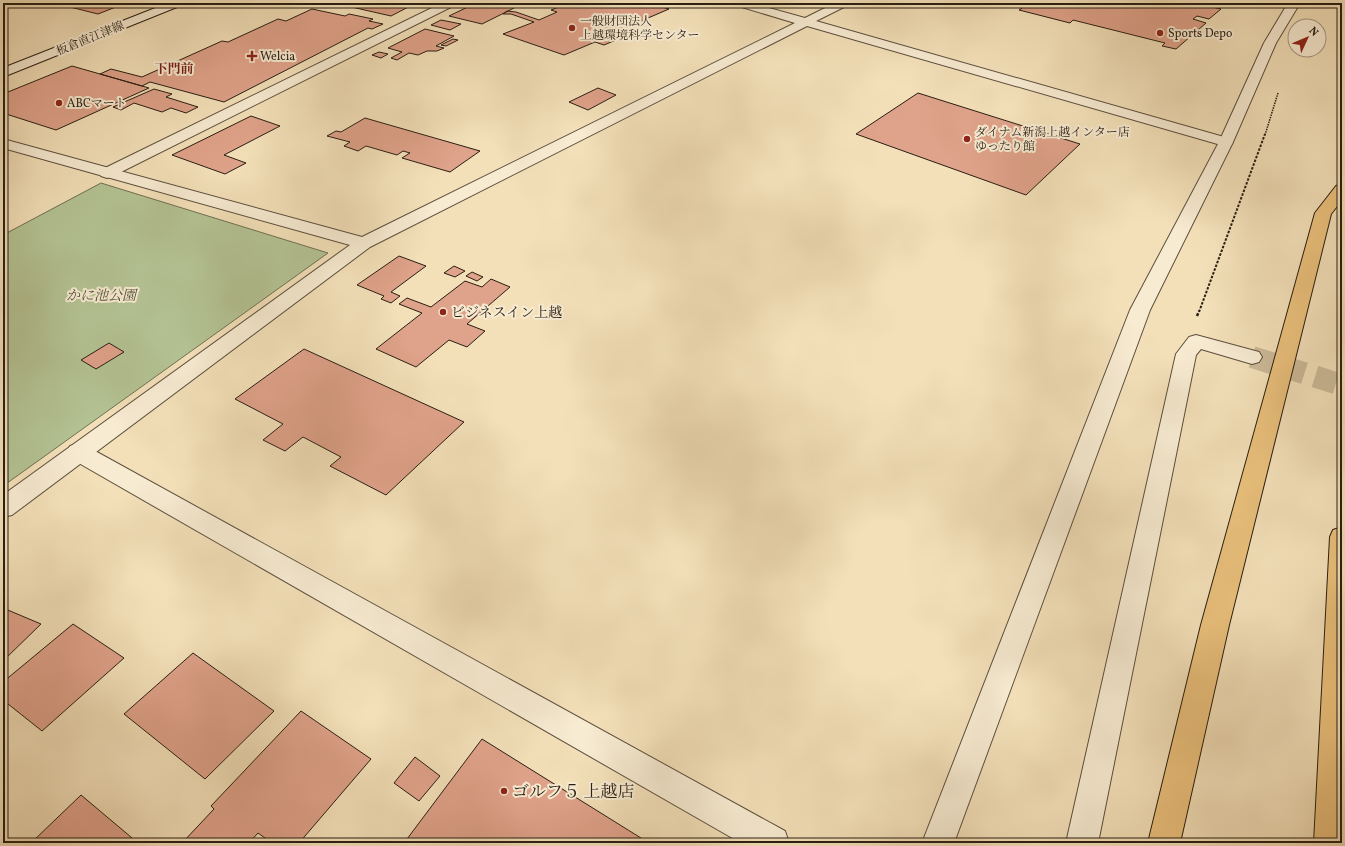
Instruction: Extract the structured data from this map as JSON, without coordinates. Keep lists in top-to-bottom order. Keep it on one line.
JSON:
{"streets":{"street":["板倉直江津線"]},"districts":["下門前"],"parks":["かに池公園"],"places":{"other":["一般財団法人 上越環境科学センター","Sports Depo","ABCマート","ダイナム新潟上越インター店 ゆったり館","ビジネスイン上越","ゴルフ５ 上越店"],"health":["Welcia"]},"north":"top right"}
